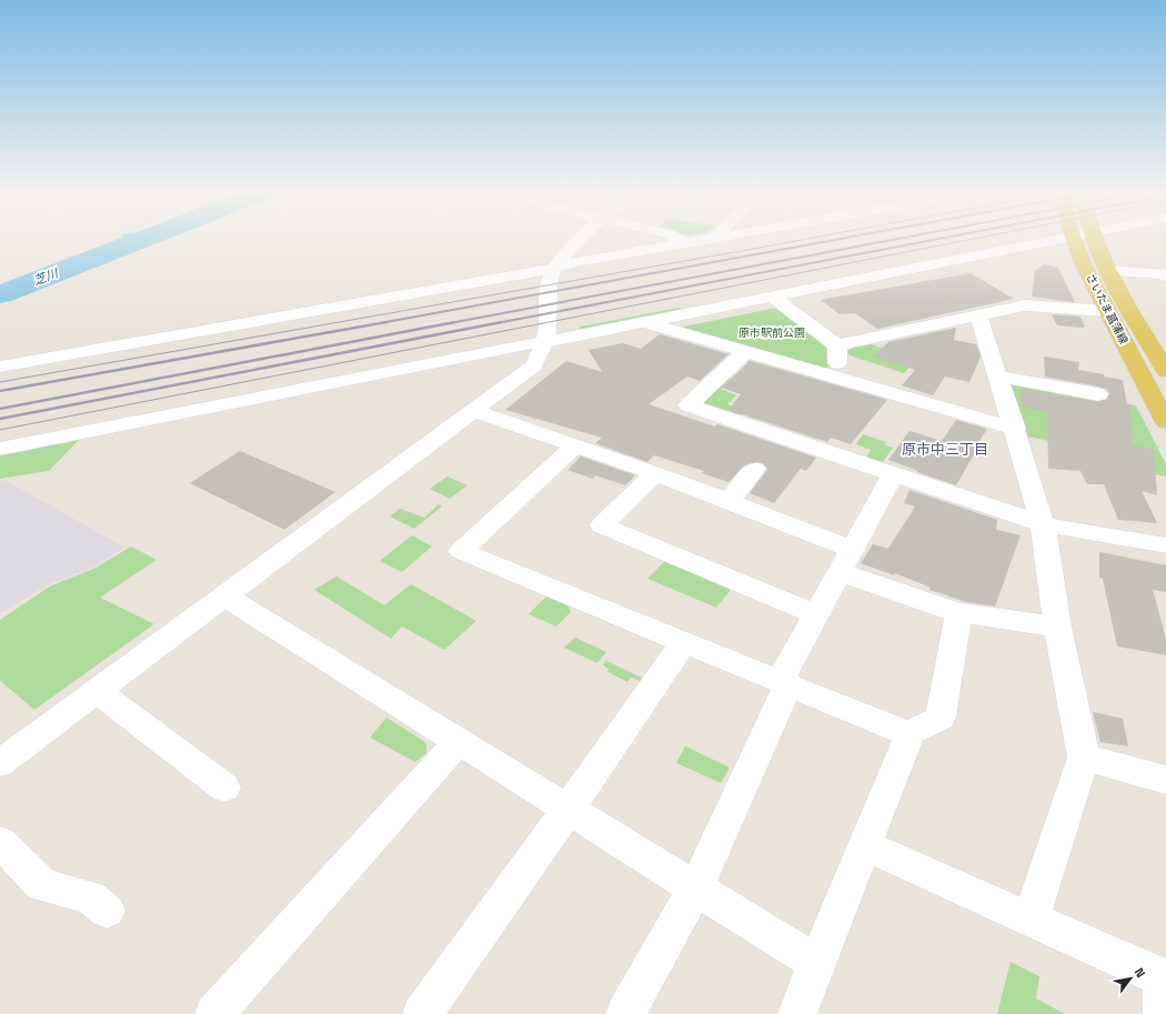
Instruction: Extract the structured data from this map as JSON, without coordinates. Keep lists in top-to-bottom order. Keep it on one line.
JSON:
{"streets":{"main road":["さいたま菖蒲線"]},"districts":["原市中三丁目"],"water":["芝川"],"parks":["原市駅前公園"],"north":"top right"}
